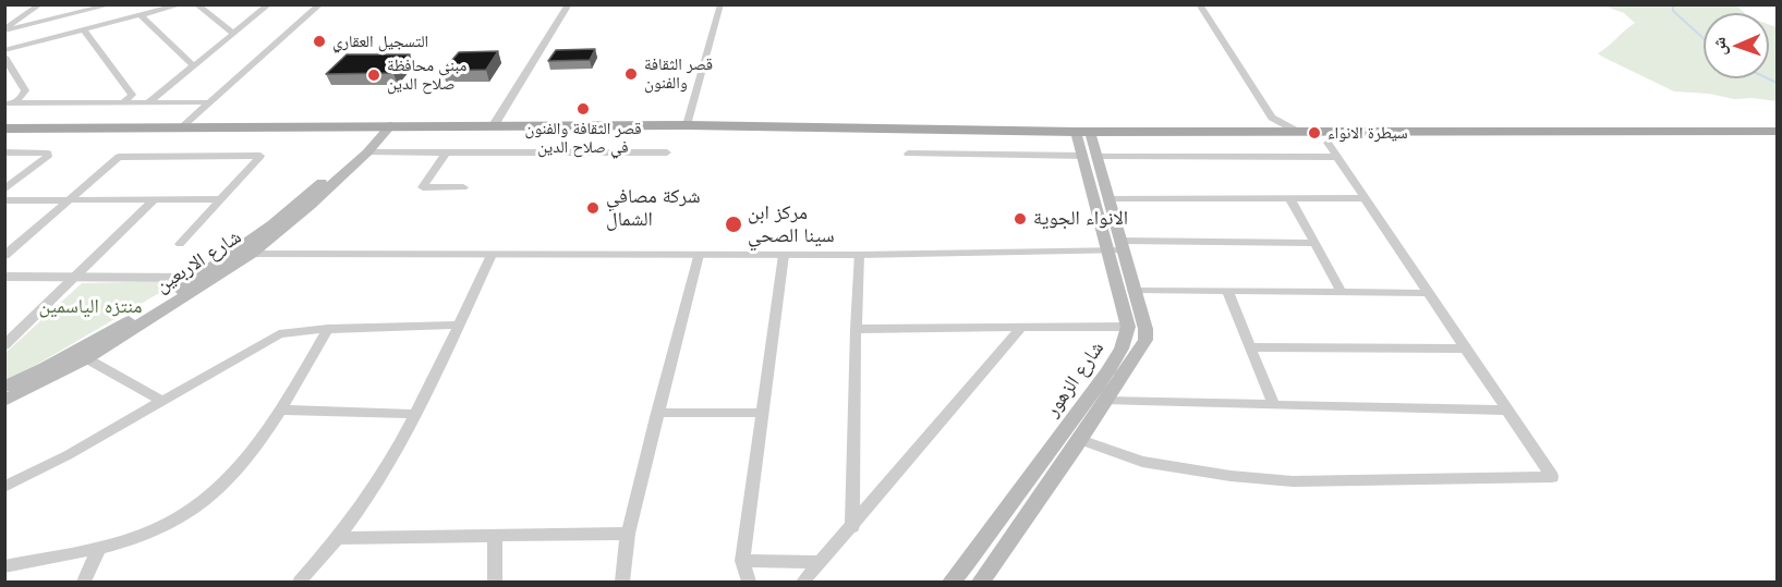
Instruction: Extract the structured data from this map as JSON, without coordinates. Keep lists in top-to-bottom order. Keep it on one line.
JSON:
{"streets":{"main road":["شارع الاربعين","شارع الزهور"]},"parks":["منتزه الياسمين"],"places":["التسجيل العقاري","قصر الثقافة والفنون","مبنى محافظة صلاح الدين","قصر الثقافة والفنون في صلاح الدين","سيطرة الانواء","شركة مصافي الشمال","الانواء الجوية","مركز ابن سينا الصحي"],"north":"left"}
